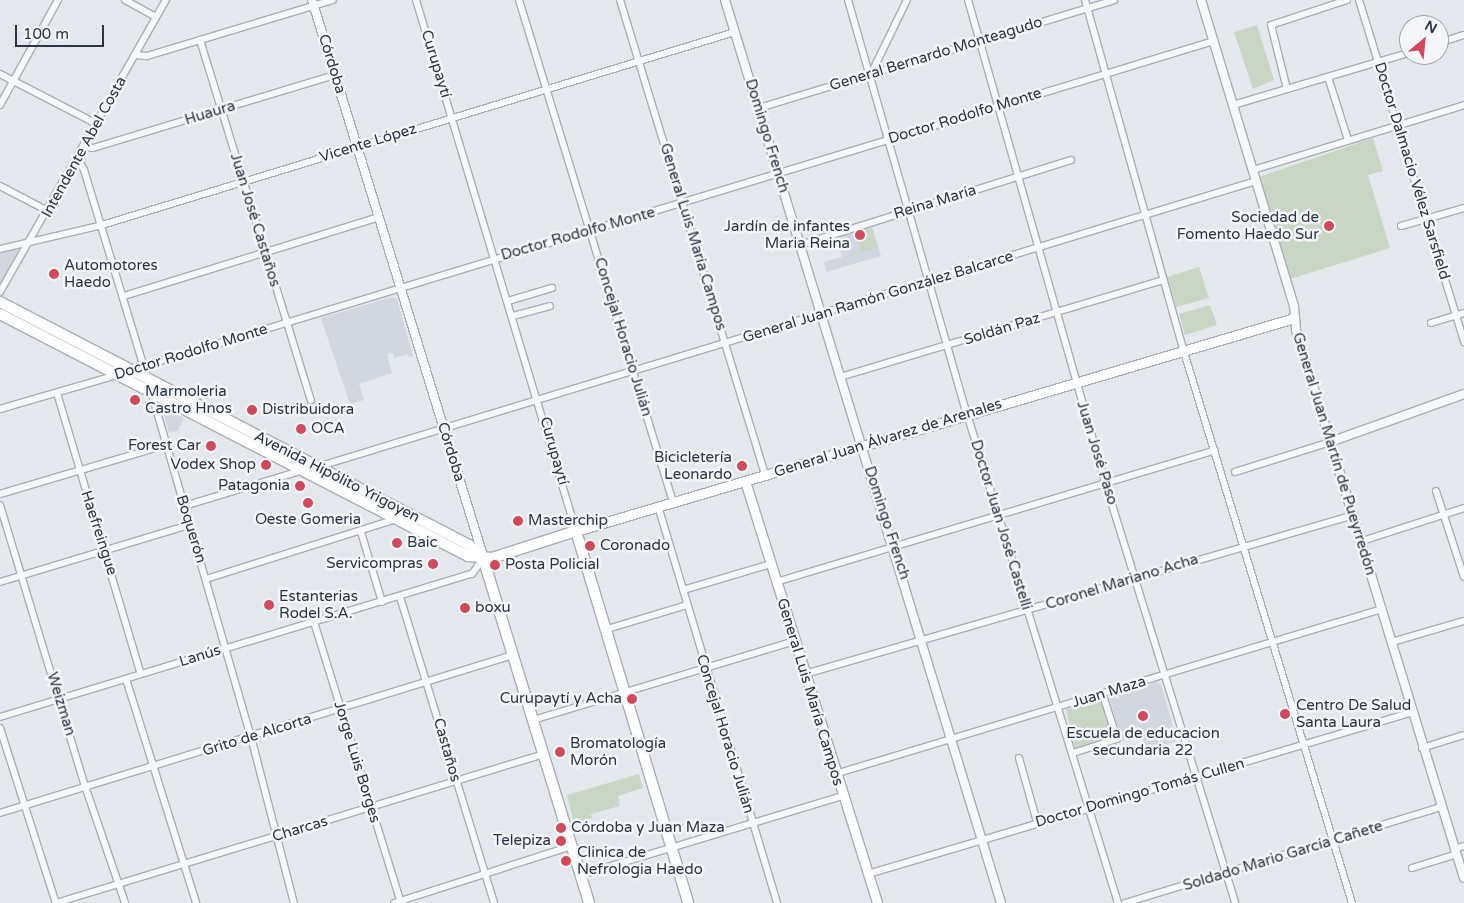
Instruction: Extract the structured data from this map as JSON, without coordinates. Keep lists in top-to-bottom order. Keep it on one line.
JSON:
{"streets":{"main road":["Córdoba","Curupaytí","General Luis María Campos","General Juan Álvarez de Arenales","Avenida Hipólito Yrigoyen"],"street":["General Bernardo Monteagudo","Huaura","Doctor Rodolfo Monte","Domingo French","Vicente López","Intendente Abel Costa","Doctor Dalmacio Vélez Sarsfield","Reina María","Juan José Castaños","General Juan Ramón González Balcarce","Soldán Paz","Concejal Horacio Julián","Juan José Paso","General Juan Martín de Pueyrredón","Doctor Juan José Castelli","Boquerón","Haefreingue","Coronel Mariano Acha","Lanús","Juan Maza","Weizman","Grito de Alcorta","Castaños","Jorge Luis Borges","Doctor Domingo Tomás Cullen","Charcas","Soldado Mario García Cañete"]},"crossings":[["General Bernardo Monteagudo","Domingo French"],["General Bernardo Monteagudo","Juan José Paso"],["General Bernardo Monteagudo","Doctor Juan José Castelli"],["Córdoba","Huaura"],["Córdoba","Doctor Rodolfo Monte"],["Córdoba","Vicente López"],["Córdoba","General Juan Ramón González Balcarce"],["Córdoba","General Juan Álvarez de Arenales"],["Córdoba","Avenida Hipólito Yrigoyen"],["Córdoba","Lanús"],["Córdoba","Grito de Alcorta"],["Córdoba","Charcas"],["Curupaytí","Doctor Rodolfo Monte"],["Curupaytí","Vicente López"],["Curupaytí","General Juan Ramón González Balcarce"],["Curupaytí","General Juan Álvarez de Arenales"],["Huaura","Intendente Abel Costa"],["Huaura","Juan José Castaños"],["Doctor Rodolfo Monte","Domingo French"],["Doctor Rodolfo Monte","Juan José Castaños"],["Doctor Rodolfo Monte","General Luis María Campos"],["Doctor Rodolfo Monte","Concejal Horacio Julián"],["Doctor Rodolfo Monte","Juan José Paso"],["Doctor Rodolfo Monte","General Juan Martín de Pueyrredón"],["Doctor Rodolfo Monte","Avenida Hipólito Yrigoyen"],["Doctor Rodolfo Monte","Doctor Juan José Castelli"],["Doctor Rodolfo Monte","Boquerón"],["Doctor Rodolfo Monte","Haefreingue"],["Domingo French","Vicente López"],["Domingo French","Reina María"],["Domingo French","General Juan Ramón González Balcarce"],["Domingo French","Soldán Paz"],["Domingo French","General Juan Álvarez de Arenales"],["Domingo French","Coronel Mariano Acha"],["Domingo French","Juan Maza"],["Domingo French","Doctor Domingo Tomás Cullen"],["Vicente López","Intendente Abel Costa"],["Vicente López","Juan José Castaños"],["Vicente López","General Luis María Campos"],["Vicente López","Concejal Horacio Julián"],["Vicente López","Boquerón"],["Intendente Abel Costa","Boquerón"],["Reina María","Juan José Paso"],["Reina María","Doctor Juan José Castelli"],["General Luis María Campos","General Juan Ramón González Balcarce"],["General Luis María Campos","General Juan Álvarez de Arenales"],["General Luis María Campos","Coronel Mariano Acha"],["General Luis María Campos","Juan Maza"],["General Luis María Campos","Doctor Domingo Tomás Cullen"],["General Juan Ramón González Balcarce","Concejal Horacio Julián"],["General Juan Ramón González Balcarce","Juan José Paso"],["General Juan Ramón González Balcarce","General Juan Martín de Pueyrredón"],["General Juan Ramón González Balcarce","Avenida Hipólito Yrigoyen"],["General Juan Ramón González Balcarce","Doctor Juan José Castelli"],["General Juan Ramón González Balcarce","Boquerón"],["Soldán Paz","Juan José Paso"],["Soldán Paz","Doctor Juan José Castelli"],["Concejal Horacio Julián","General Juan Álvarez de Arenales"],["General Juan Álvarez de Arenales","Juan José Paso"],["General Juan Álvarez de Arenales","General Juan Martín de Pueyrredón"],["General Juan Álvarez de Arenales","Avenida Hipólito Yrigoyen"],["General Juan Álvarez de Arenales","Doctor Juan José Castelli"],["General Juan Álvarez de Arenales","Lanús"],["Juan José Paso","Coronel Mariano Acha"],["Juan José Paso","Juan Maza"],["Juan José Paso","Doctor Domingo Tomás Cullen"],["Juan José Paso","Soldado Mario García Cañete"],["General Juan Martín de Pueyrredón","Coronel Mariano Acha"],["General Juan Martín de Pueyrredón","Juan Maza"],["General Juan Martín de Pueyrredón","Doctor Domingo Tomás Cullen"],["General Juan Martín de Pueyrredón","Soldado Mario García Cañete"],["Avenida Hipólito Yrigoyen","Boquerón"],["Avenida Hipólito Yrigoyen","Lanús"],["Doctor Juan José Castelli","Coronel Mariano Acha"],["Doctor Juan José Castelli","Juan Maza"],["Doctor Juan José Castelli","Doctor Domingo Tomás Cullen"],["Boquerón","Lanús"],["Boquerón","Grito de Alcorta"],["Boquerón","Charcas"],["Haefreingue","Lanús"],["Lanús","Weizman"],["Lanús","Castaños"],["Lanús","Jorge Luis Borges"],["Weizman","Grito de Alcorta"],["Weizman","Charcas"],["Grito de Alcorta","Castaños"],["Grito de Alcorta","Jorge Luis Borges"],["Castaños","Charcas"],["Jorge Luis Borges","Charcas"]],"places":["Sociedad de Fomento Haedo Sur","Jardín de infantes Maria Reina","Automotores Haedo","Marmoleria Castro Hnos","Distribuidora","OCA","Forest Car","Vodex Shop","Bicicletería Leonardo","Patagonia","Oeste Gomeria","Masterchip","Baic","Coronado","Servicompras","Posta Policial","Estanterias Rodel S.A.","boxu","Curupaytí y Acha","Centro De Salud Santa Laura","Escuela de educacion secundaria 22","Bromatología Morón","Córdoba y Juan Maza","Telepiza","Clinica de Nefrologia Haedo"],"scale_bar":"100 m","north":"top right"}
